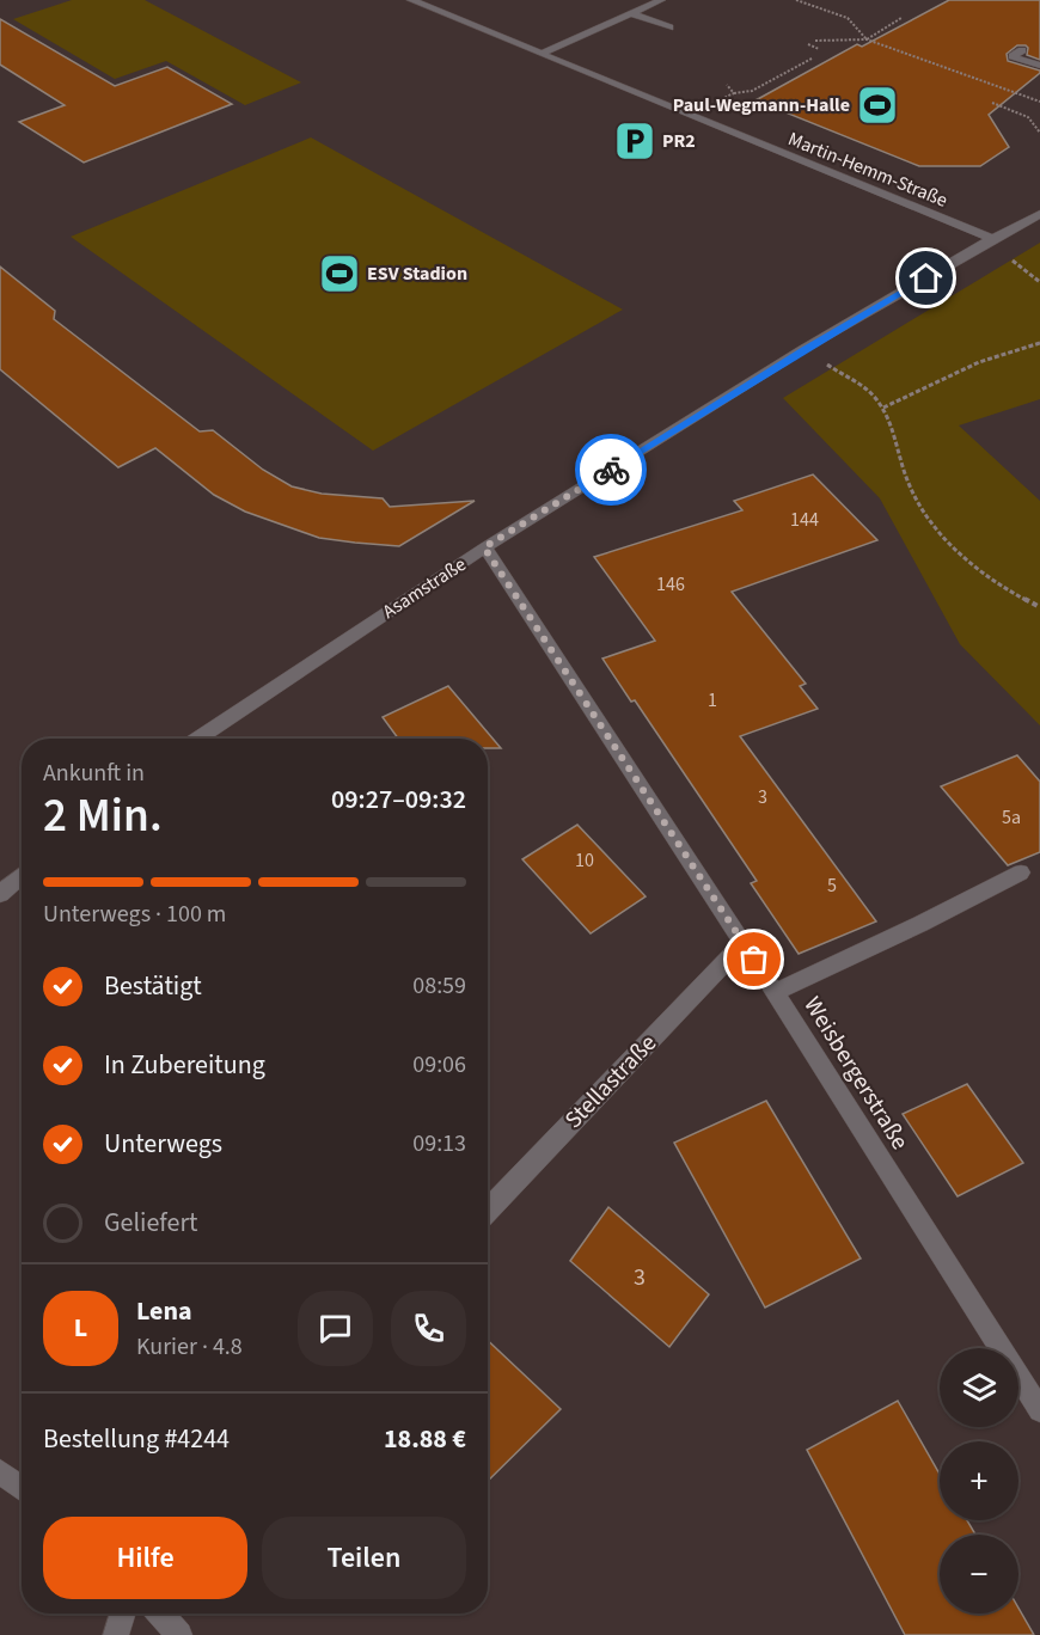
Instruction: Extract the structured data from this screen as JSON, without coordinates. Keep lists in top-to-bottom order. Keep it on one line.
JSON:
{"streets":{"street":["Martin-Hemm-Straße","Asamstraße","Weisbergerstraße","Stellastraße"]},"crossings":[["Martin-Hemm-Straße","Asamstraße"],["Asamstraße","Weisbergerstraße"],["Weisbergerstraße","Stellastraße"]],"places":{"sports":["Paul-Wegmann-Halle","ESV Stadion"],"parking":["PR2"]},"house_numbers":["144","146","1","3","5a","10","5","3"],"page":{"heading":["2 Min.","Ankunft in","09:27–09:32"],"panel":["Lena","Kurier · 4.8","Bestellung #4244","18.88 €"],"bar":"Unterwegs · 100 m","list":[["Bestätigt","08:59"],["In Zubereitung","09:06"],["Unterwegs","09:13"],"Geliefert"],"round":"L","map_buttons":["+","−"],"buttons":["Hilfe","Teilen"]}}
